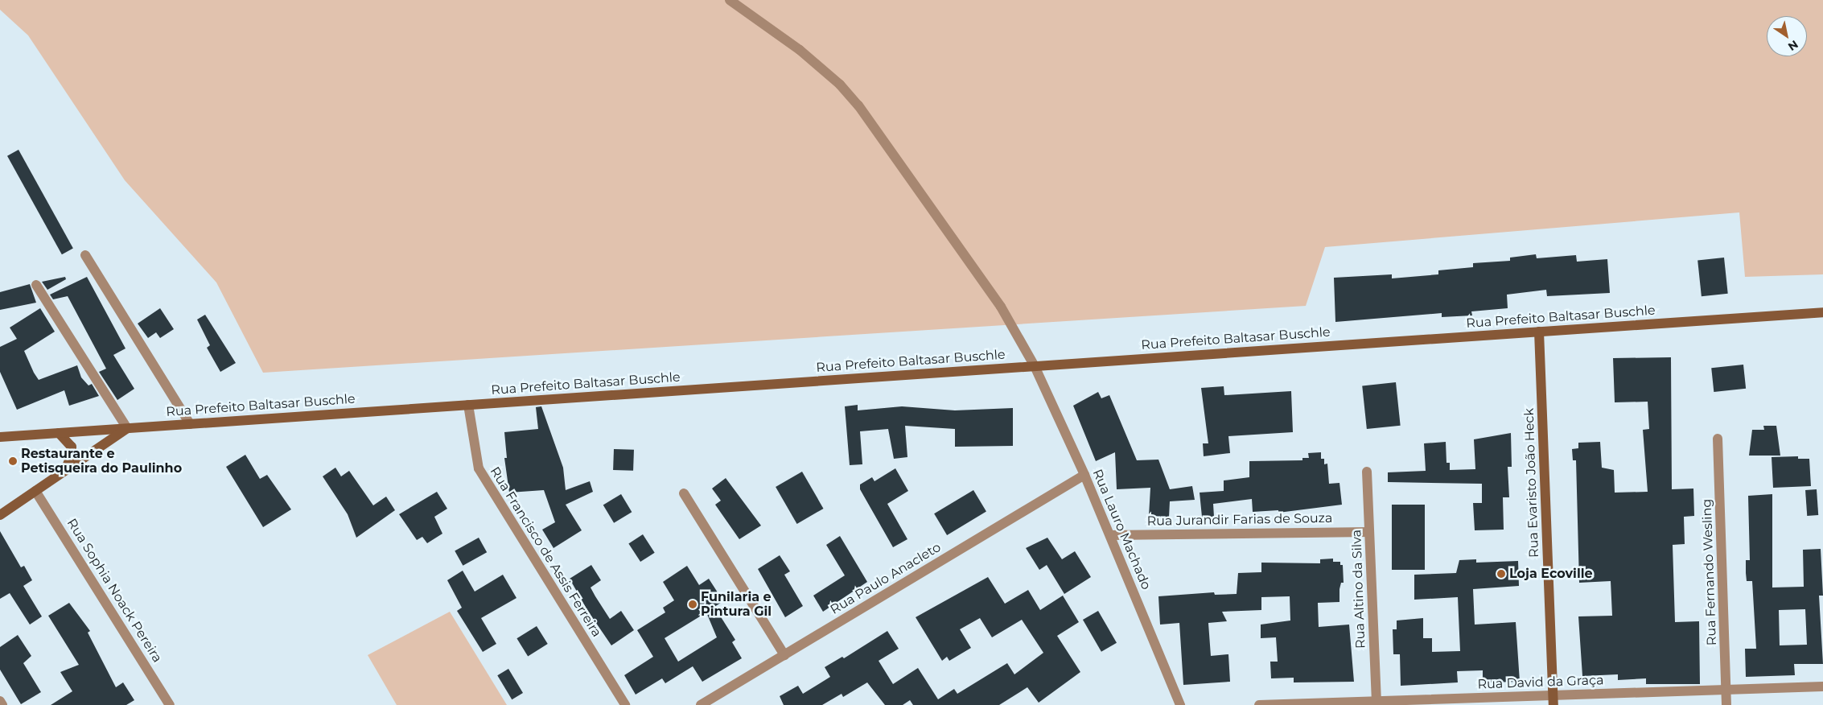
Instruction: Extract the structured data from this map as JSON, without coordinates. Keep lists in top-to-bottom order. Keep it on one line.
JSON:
{"streets":{"main road":["Rua Prefeito Baltasar Buschle","Rua Evaristo João Heck"],"street":["Rua Jurandir Farias de Souza","Rua Lauro Machado","Rua Francisco de Assis Ferreira","Rua Fernando Wesling","Rua Paulo Anacleto","Rua Altino da Silva","Rua Sophia Noack Pereira","Rua David da Graça"]},"crossings":[["Rua Prefeito Baltasar Buschle","Rua Evaristo João Heck"],["Rua Prefeito Baltasar Buschle","Rua Lauro Machado"],["Rua Prefeito Baltasar Buschle","Rua Francisco de Assis Ferreira"],["Rua Evaristo João Heck","Rua David da Graça"],["Rua Jurandir Farias de Souza","Rua Lauro Machado"],["Rua Jurandir Farias de Souza","Rua Altino da Silva"],["Rua Lauro Machado","Rua Paulo Anacleto"],["Rua Fernando Wesling","Rua David da Graça"],["Rua Altino da Silva","Rua David da Graça"]],"places":["Restaurante e Petisqueira do Paulinho","Loja Ecoville","Funilaria e Pintura Gil"],"north":"bottom right"}
